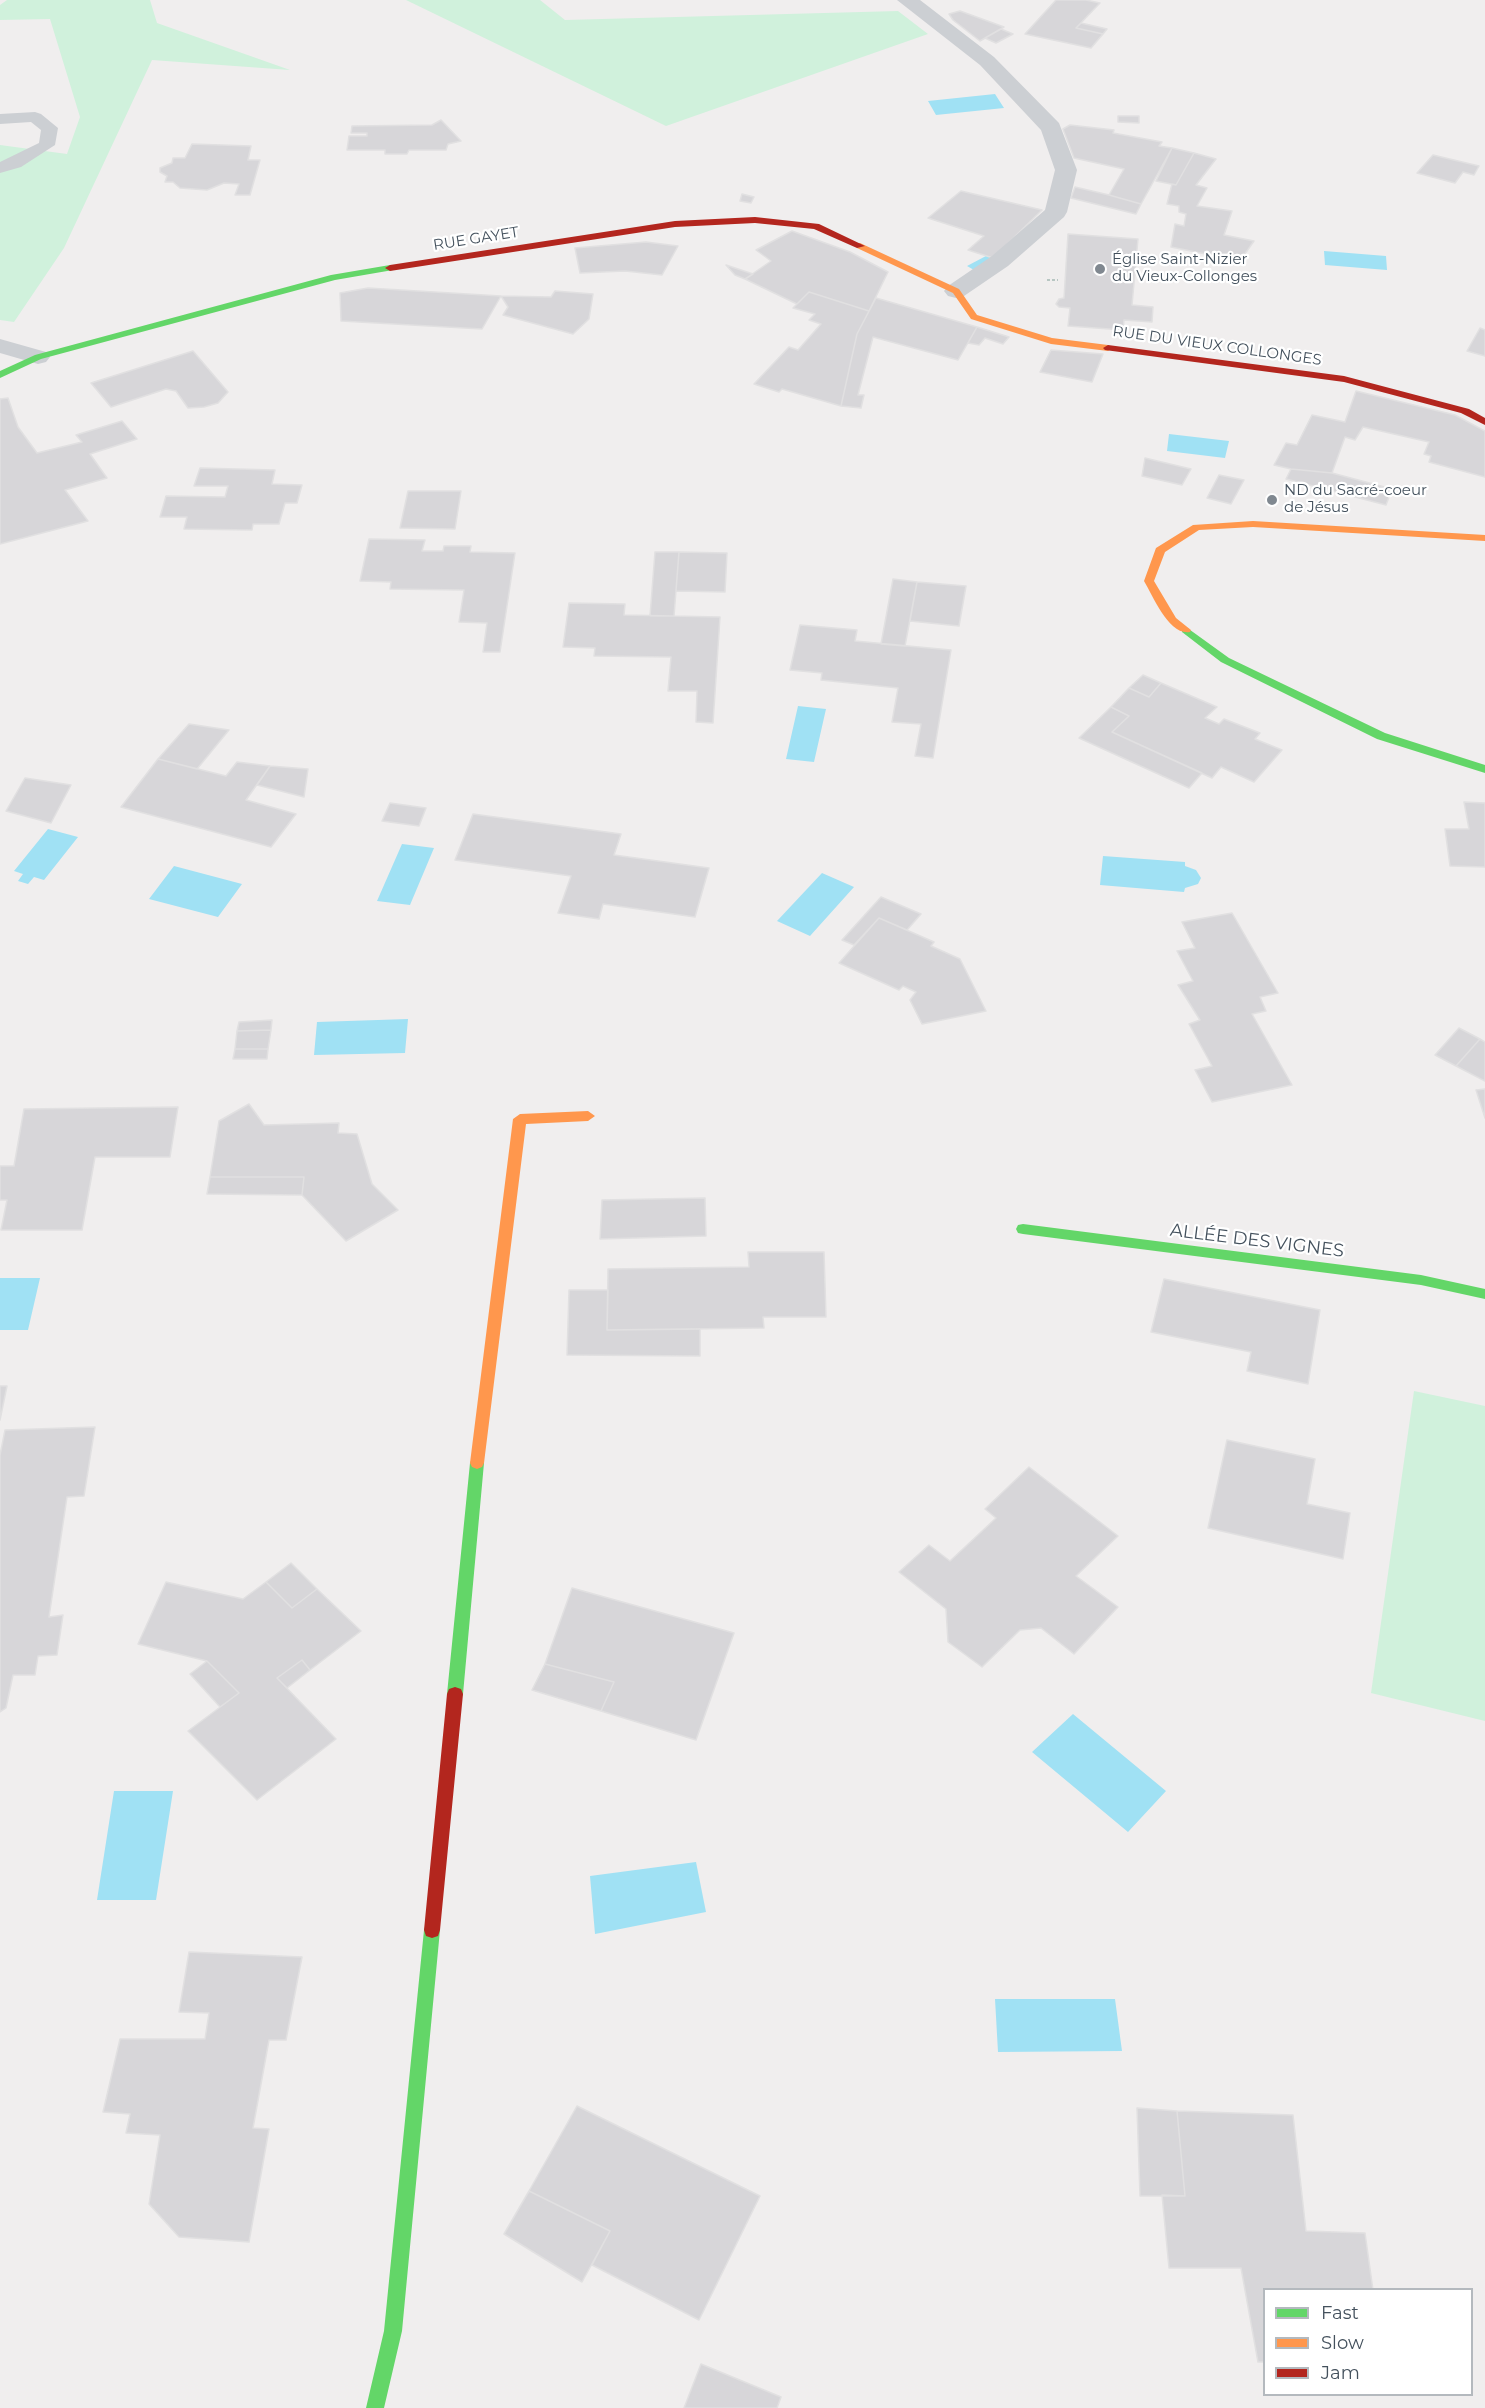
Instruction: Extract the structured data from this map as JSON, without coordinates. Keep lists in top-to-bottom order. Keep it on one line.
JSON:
{"streets":{"street":["RUE GAYET","RUE DU VIEUX COLLONGES","ALLÉE DES VIGNES"]},"crossings":[["RUE GAYET","RUE DU VIEUX COLLONGES"]],"places":["Église Saint-Nizier du Vieux-Collonges","ND du Sacré-coeur de Jésus"],"legend":["Fast","Slow","Jam"]}
